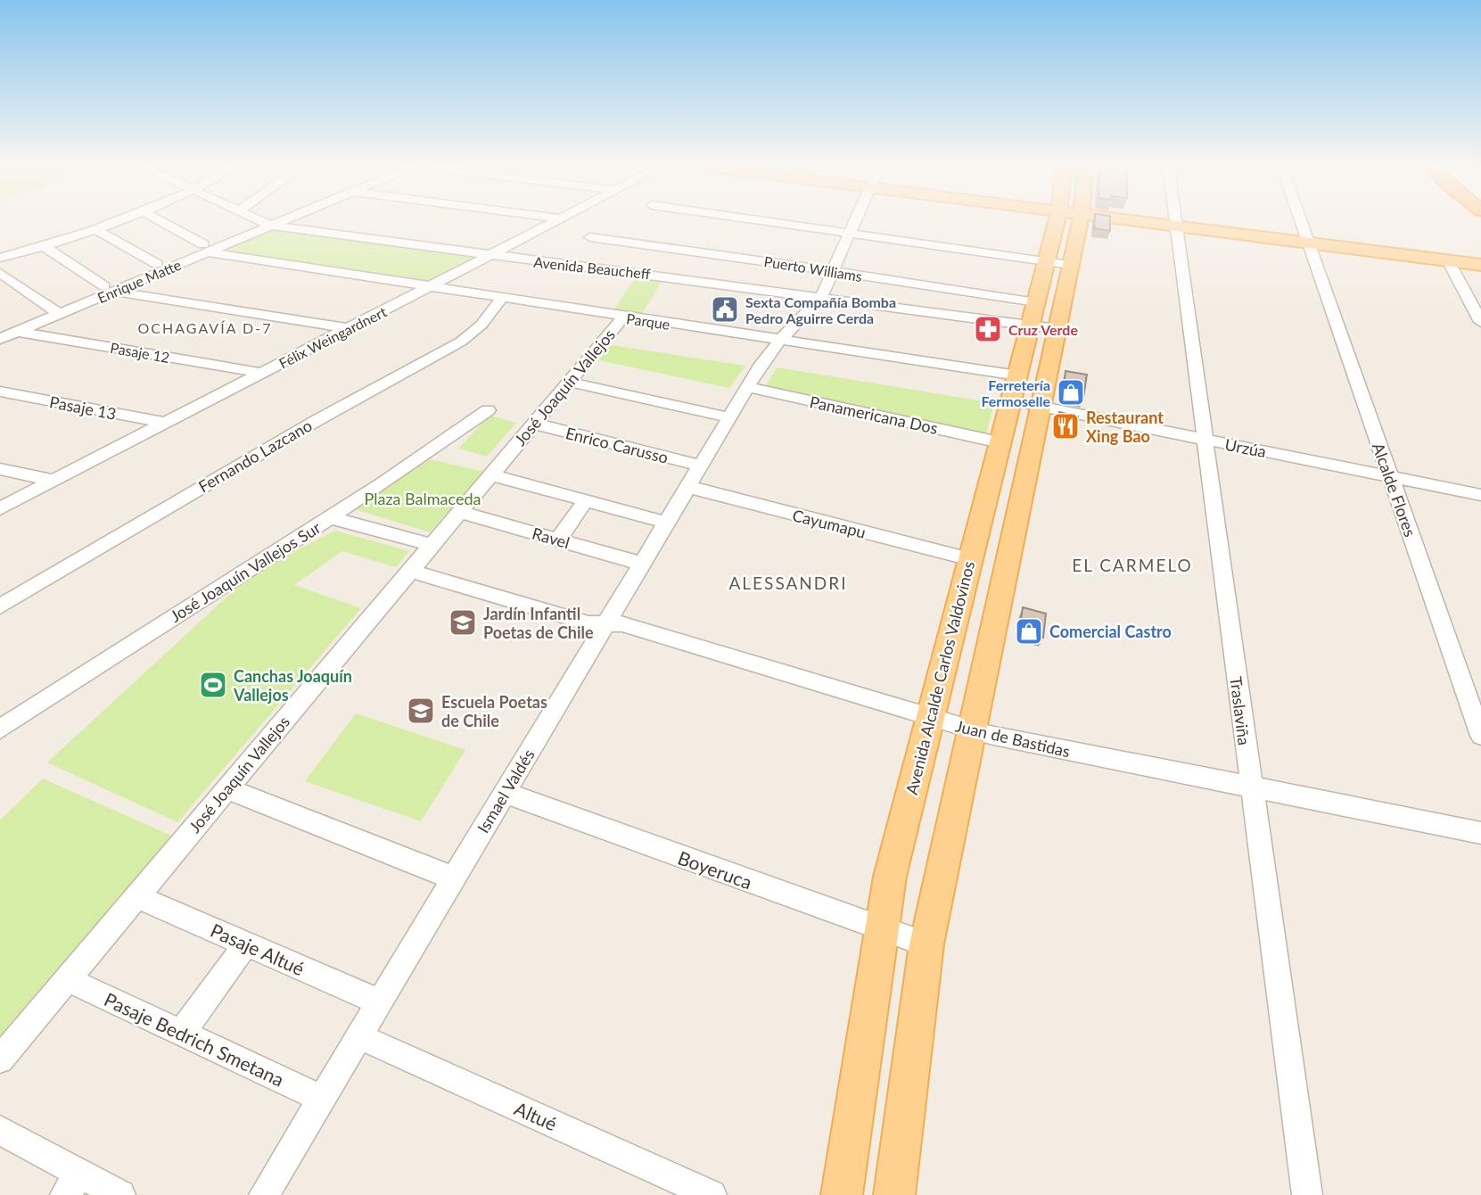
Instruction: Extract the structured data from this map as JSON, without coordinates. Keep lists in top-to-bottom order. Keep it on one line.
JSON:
{"streets":{"main road":["Avenida Alcalde Carlos Valdovinos"],"street":["Avenida Beaucheff","Puerto Williams","Enrique Matte","Parque","Félix Weingardnert","Pasaje 12","José Joaquín Vallejos","Pasaje 13","Panamericana Dos","Enrico Carusso","Urzúa","Fernando Lazcano","Alcalde Flores","Cayumapu","Ravel","José Joaquín Vallejos Sur","Traslaviña","Juan de Bastidas","Ismael Valdés","Boyeruca","Pasaje Altué","Pasaje Bedrich Smetana","Altué"]},"crossings":[["Avenida Beaucheff","Puerto Williams"],["Avenida Beaucheff","Enrique Matte"],["Avenida Beaucheff","Félix Weingardnert"],["Avenida Beaucheff","Avenida Alcalde Carlos Valdovinos"],["Avenida Beaucheff","Ismael Valdés"],["Puerto Williams","Avenida Alcalde Carlos Valdovinos"],["Puerto Williams","Ismael Valdés"],["Enrique Matte","Parque"],["Enrique Matte","Pasaje 12"],["Parque","Félix Weingardnert"],["Parque","José Joaquín Vallejos"],["Parque","Fernando Lazcano"],["Parque","Avenida Alcalde Carlos Valdovinos"],["Parque","Ismael Valdés"],["Félix Weingardnert","Pasaje 12"],["Félix Weingardnert","Pasaje 13"],["José Joaquín Vallejos","Enrico Carusso"],["José Joaquín Vallejos","Ravel"],["José Joaquín Vallejos","Juan de Bastidas"],["José Joaquín Vallejos","Pasaje Altué"],["José Joaquín Vallejos","Pasaje Bedrich Smetana"],["Panamericana Dos","Avenida Alcalde Carlos Valdovinos"],["Panamericana Dos","Ismael Valdés"],["Enrico Carusso","Ismael Valdés"],["Urzúa","Alcalde Flores"],["Urzúa","Avenida Alcalde Carlos Valdovinos"],["Urzúa","Traslaviña"],["Cayumapu","Avenida Alcalde Carlos Valdovinos"],["Cayumapu","Ismael Valdés"],["Ravel","Ismael Valdés"],["Avenida Alcalde Carlos Valdovinos","Juan de Bastidas"],["Avenida Alcalde Carlos Valdovinos","Boyeruca"],["Traslaviña","Juan de Bastidas"],["Juan de Bastidas","Ismael Valdés"],["Ismael Valdés","Boyeruca"],["Ismael Valdés","Pasaje Altué"],["Ismael Valdés","Pasaje Bedrich Smetana"],["Ismael Valdés","Altué"]],"districts":["OCHAGAVÍA D-7","EL CARMELO","ALESSANDRI"],"parks":["Plaza Balmaceda"],"places":{"public building":["Sexta Compañía Bomba Pedro Aguirre Cerda"],"pharmacy":["Cruz Verde"],"shop":["Ferretería Fermoselle","Comercial Castro"],"restaurant":["Restaurant Xing Bao"],"school or university":["Jardín Infantil Poetas de Chile","Escuela Poetas de Chile"],"sports":["Canchas Joaquín Vallejos"]}}
